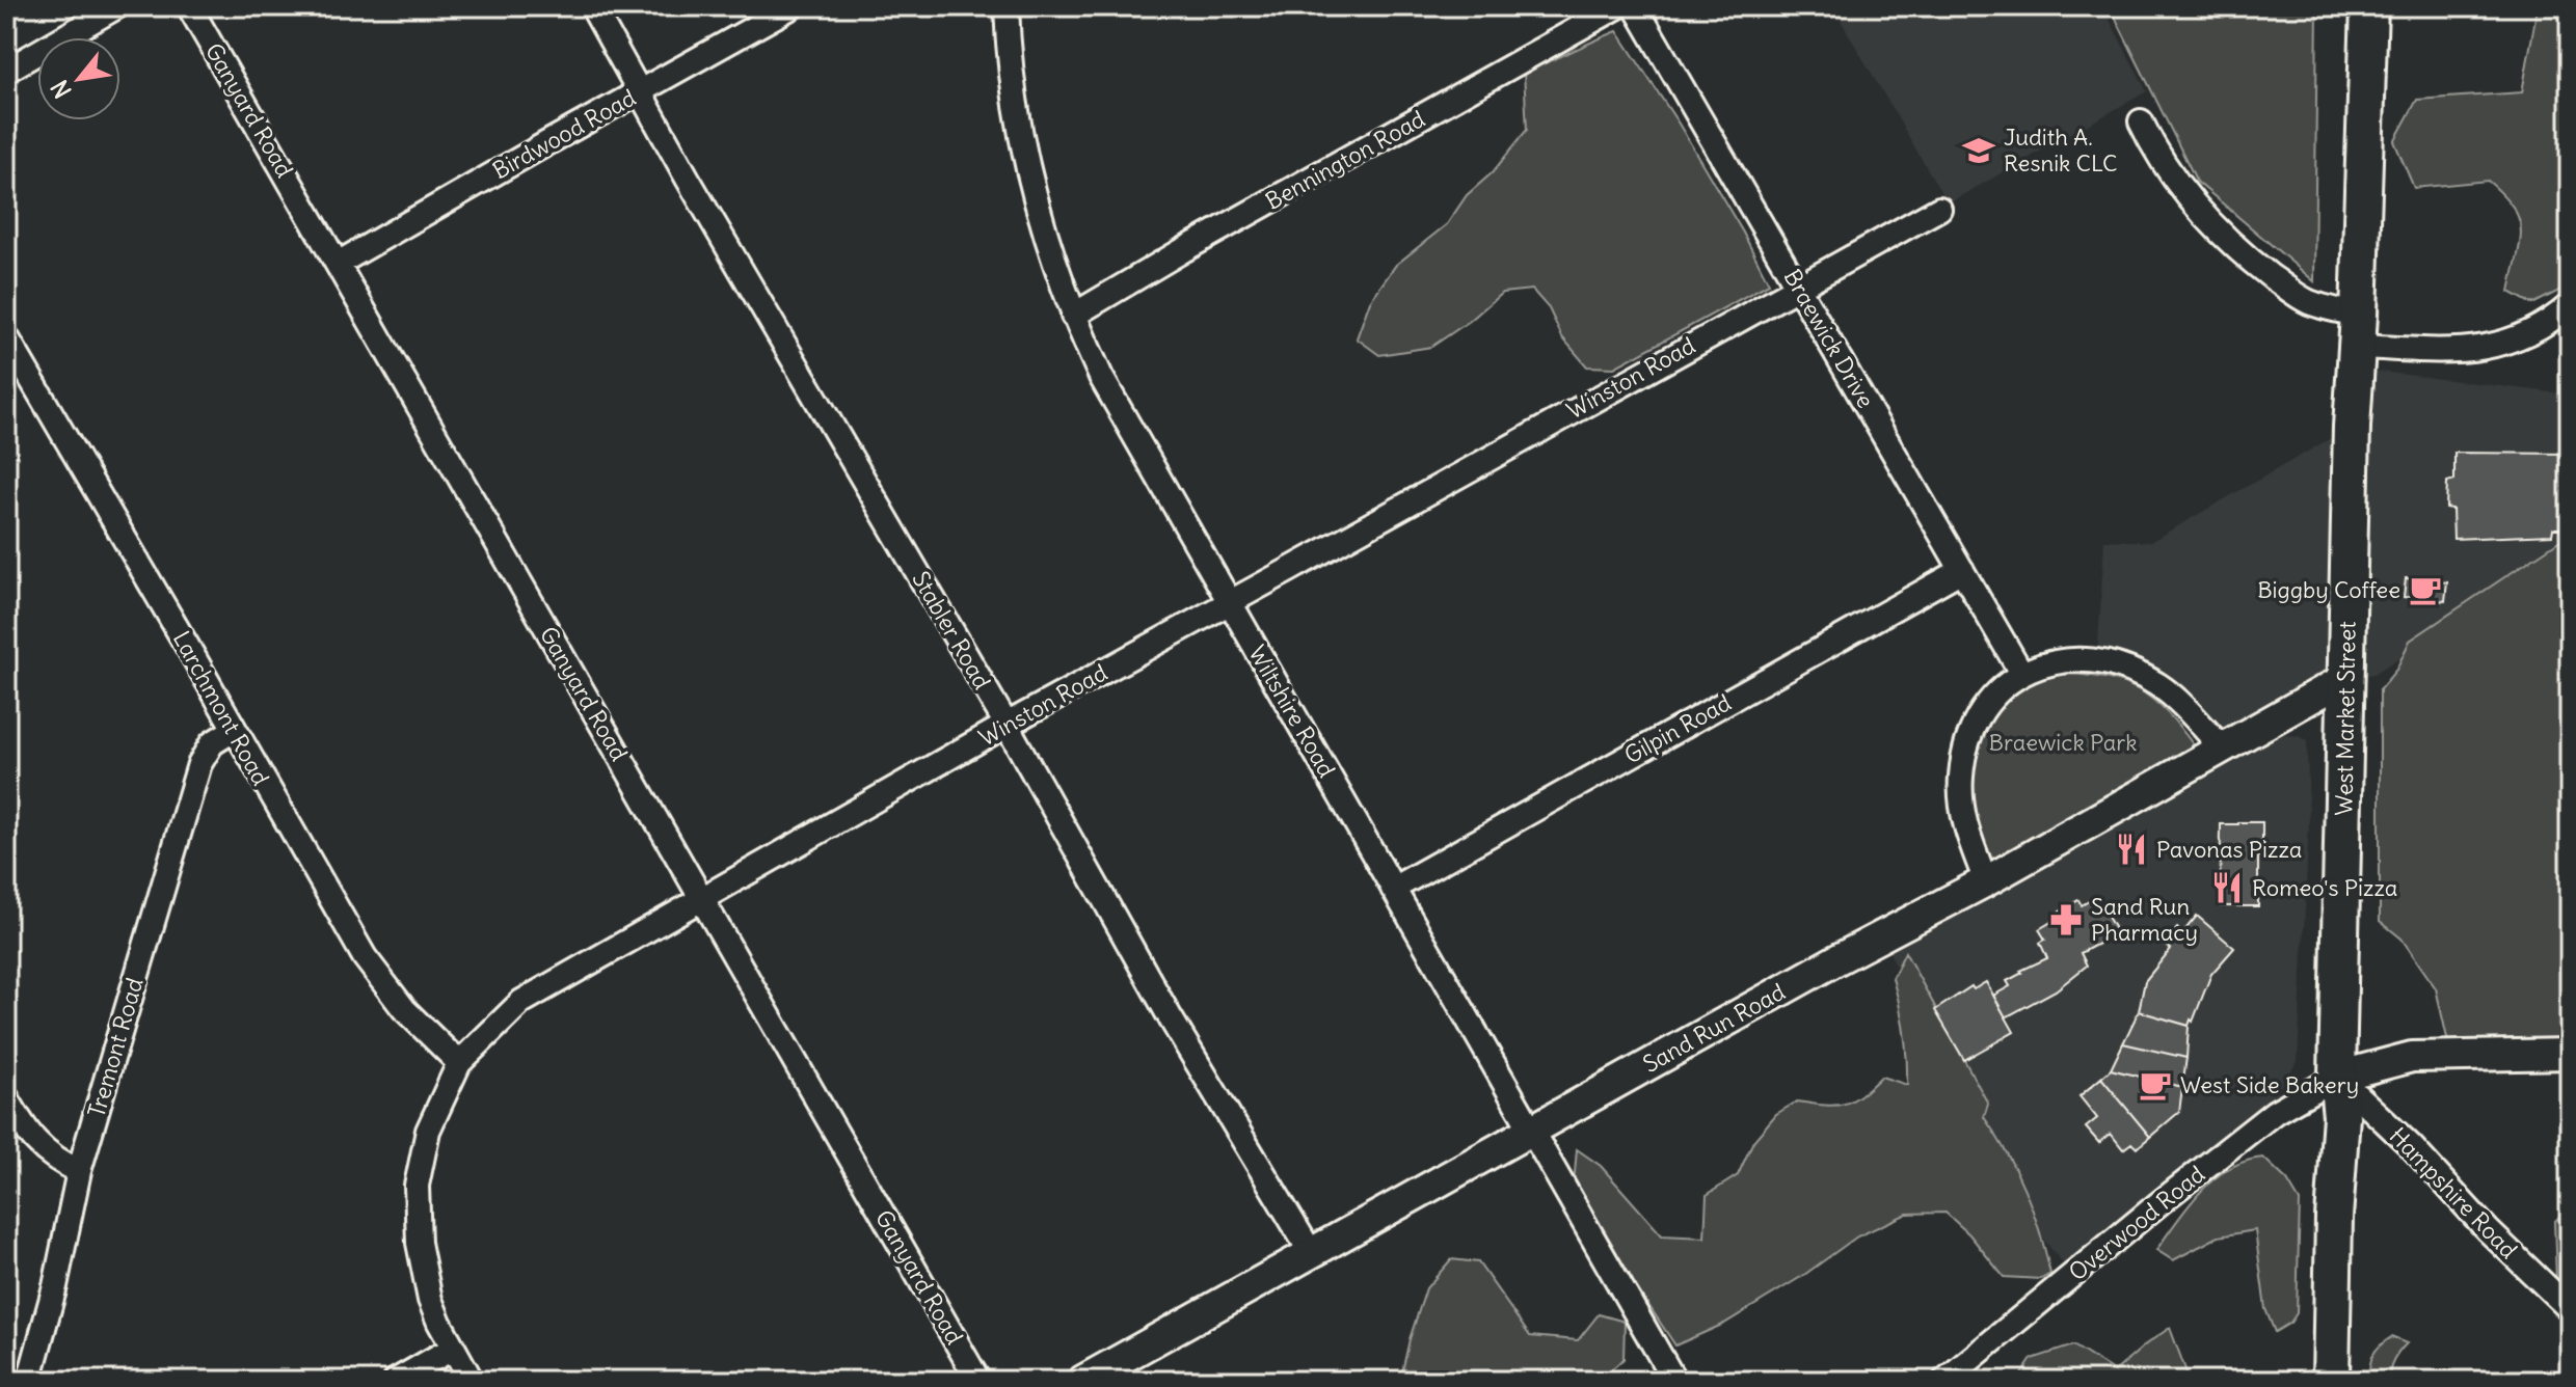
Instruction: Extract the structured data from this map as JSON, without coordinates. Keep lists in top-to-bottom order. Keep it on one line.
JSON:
{"streets":{"main road":["West Market Street"],"street":["Ganyard Road","Birdwood Road","Bennington Road","Braewick Drive","Winston Road","Stabler Road","Larchmont Road","Wiltshire Road","Gilpin Road","Sand Run Road","Tremont Road","Hampshire Road","Overwood Road"]},"crossings":[["Ganyard Road","Birdwood Road"],["Ganyard Road","Winston Road"],["Birdwood Road","Stabler Road"],["Bennington Road","Wiltshire Road"],["Braewick Drive","Winston Road"],["Braewick Drive","Gilpin Road"],["Winston Road","Stabler Road"],["Winston Road","Larchmont Road"],["Winston Road","Wiltshire Road"],["Stabler Road","Sand Run Road"],["Larchmont Road","Tremont Road"],["Wiltshire Road","Gilpin Road"],["Wiltshire Road","Sand Run Road"],["West Market Street","Sand Run Road"],["West Market Street","Hampshire Road"],["West Market Street","Overwood Road"],["Hampshire Road","Overwood Road"]],"parks":["Braewick Park"],"places":{"school or university":["Judith A. Resnik CLC"],"cafe":["Biggby Coffee","West Side Bakery"],"restaurant":["Pavonas Pizza","Romeo's Pizza"],"pharmacy":["Sand Run Pharmacy"]},"north":"bottom left"}
